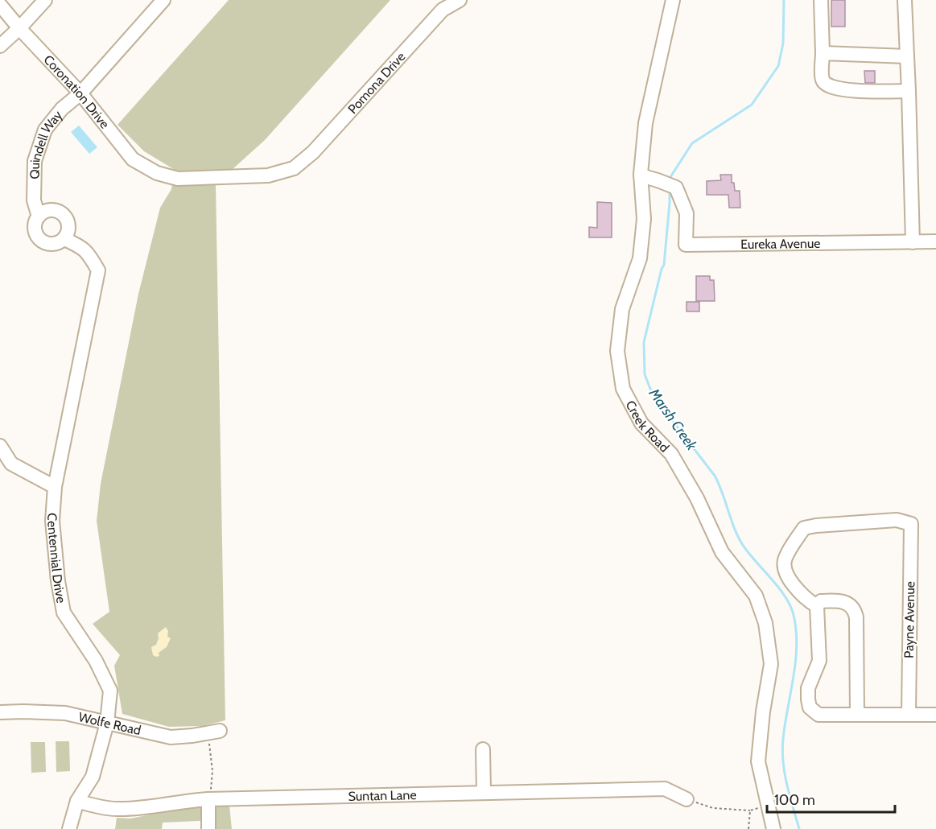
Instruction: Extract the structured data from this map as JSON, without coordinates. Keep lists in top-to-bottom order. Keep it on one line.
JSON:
{"streets":{"street":["Pomona Drive","Coronation Drive","Quindell Way","Eureka Avenue","Creek Road","Centennial Drive","Payne Avenue","Wolfe Road","Suntan Lane"]},"crossings":[["Pomona Drive","Coronation Drive"],["Coronation Drive","Quindell Way"],["Quindell Way","Centennial Drive"],["Eureka Avenue","Creek Road"],["Centennial Drive","Wolfe Road"],["Centennial Drive","Suntan Lane"]],"water":["Marsh Creek"],"scale_bar":"100 m"}
